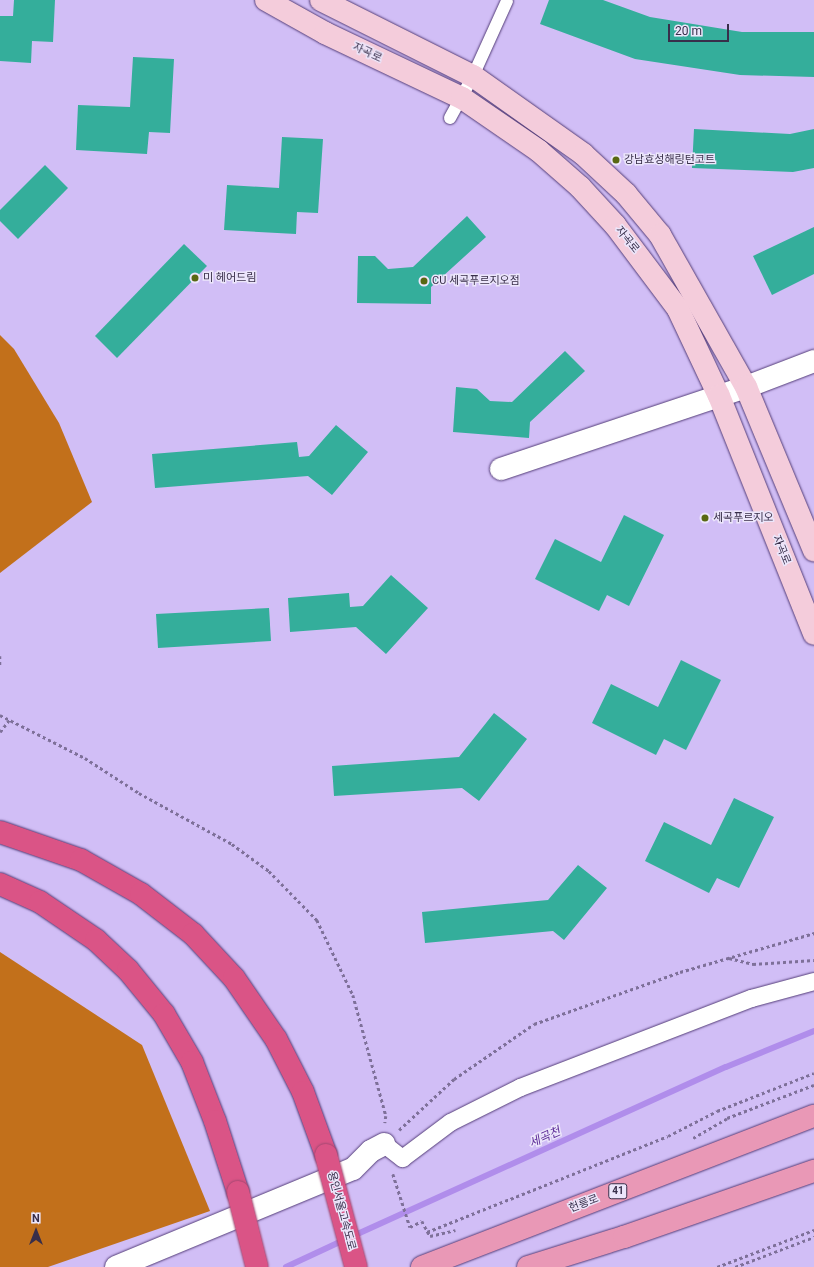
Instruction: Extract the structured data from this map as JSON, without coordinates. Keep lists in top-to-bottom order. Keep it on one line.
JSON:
{"streets":{"highway":["용인서울고속도로"],"main road":["자곡로","41","헌릉로"]},"water":["세곡천"],"places":["강남효성해링턴코트","미 헤어드림","CU 세곡푸르지오점","세곡푸르지오"],"scale_bar":"20 m","north":"top"}
